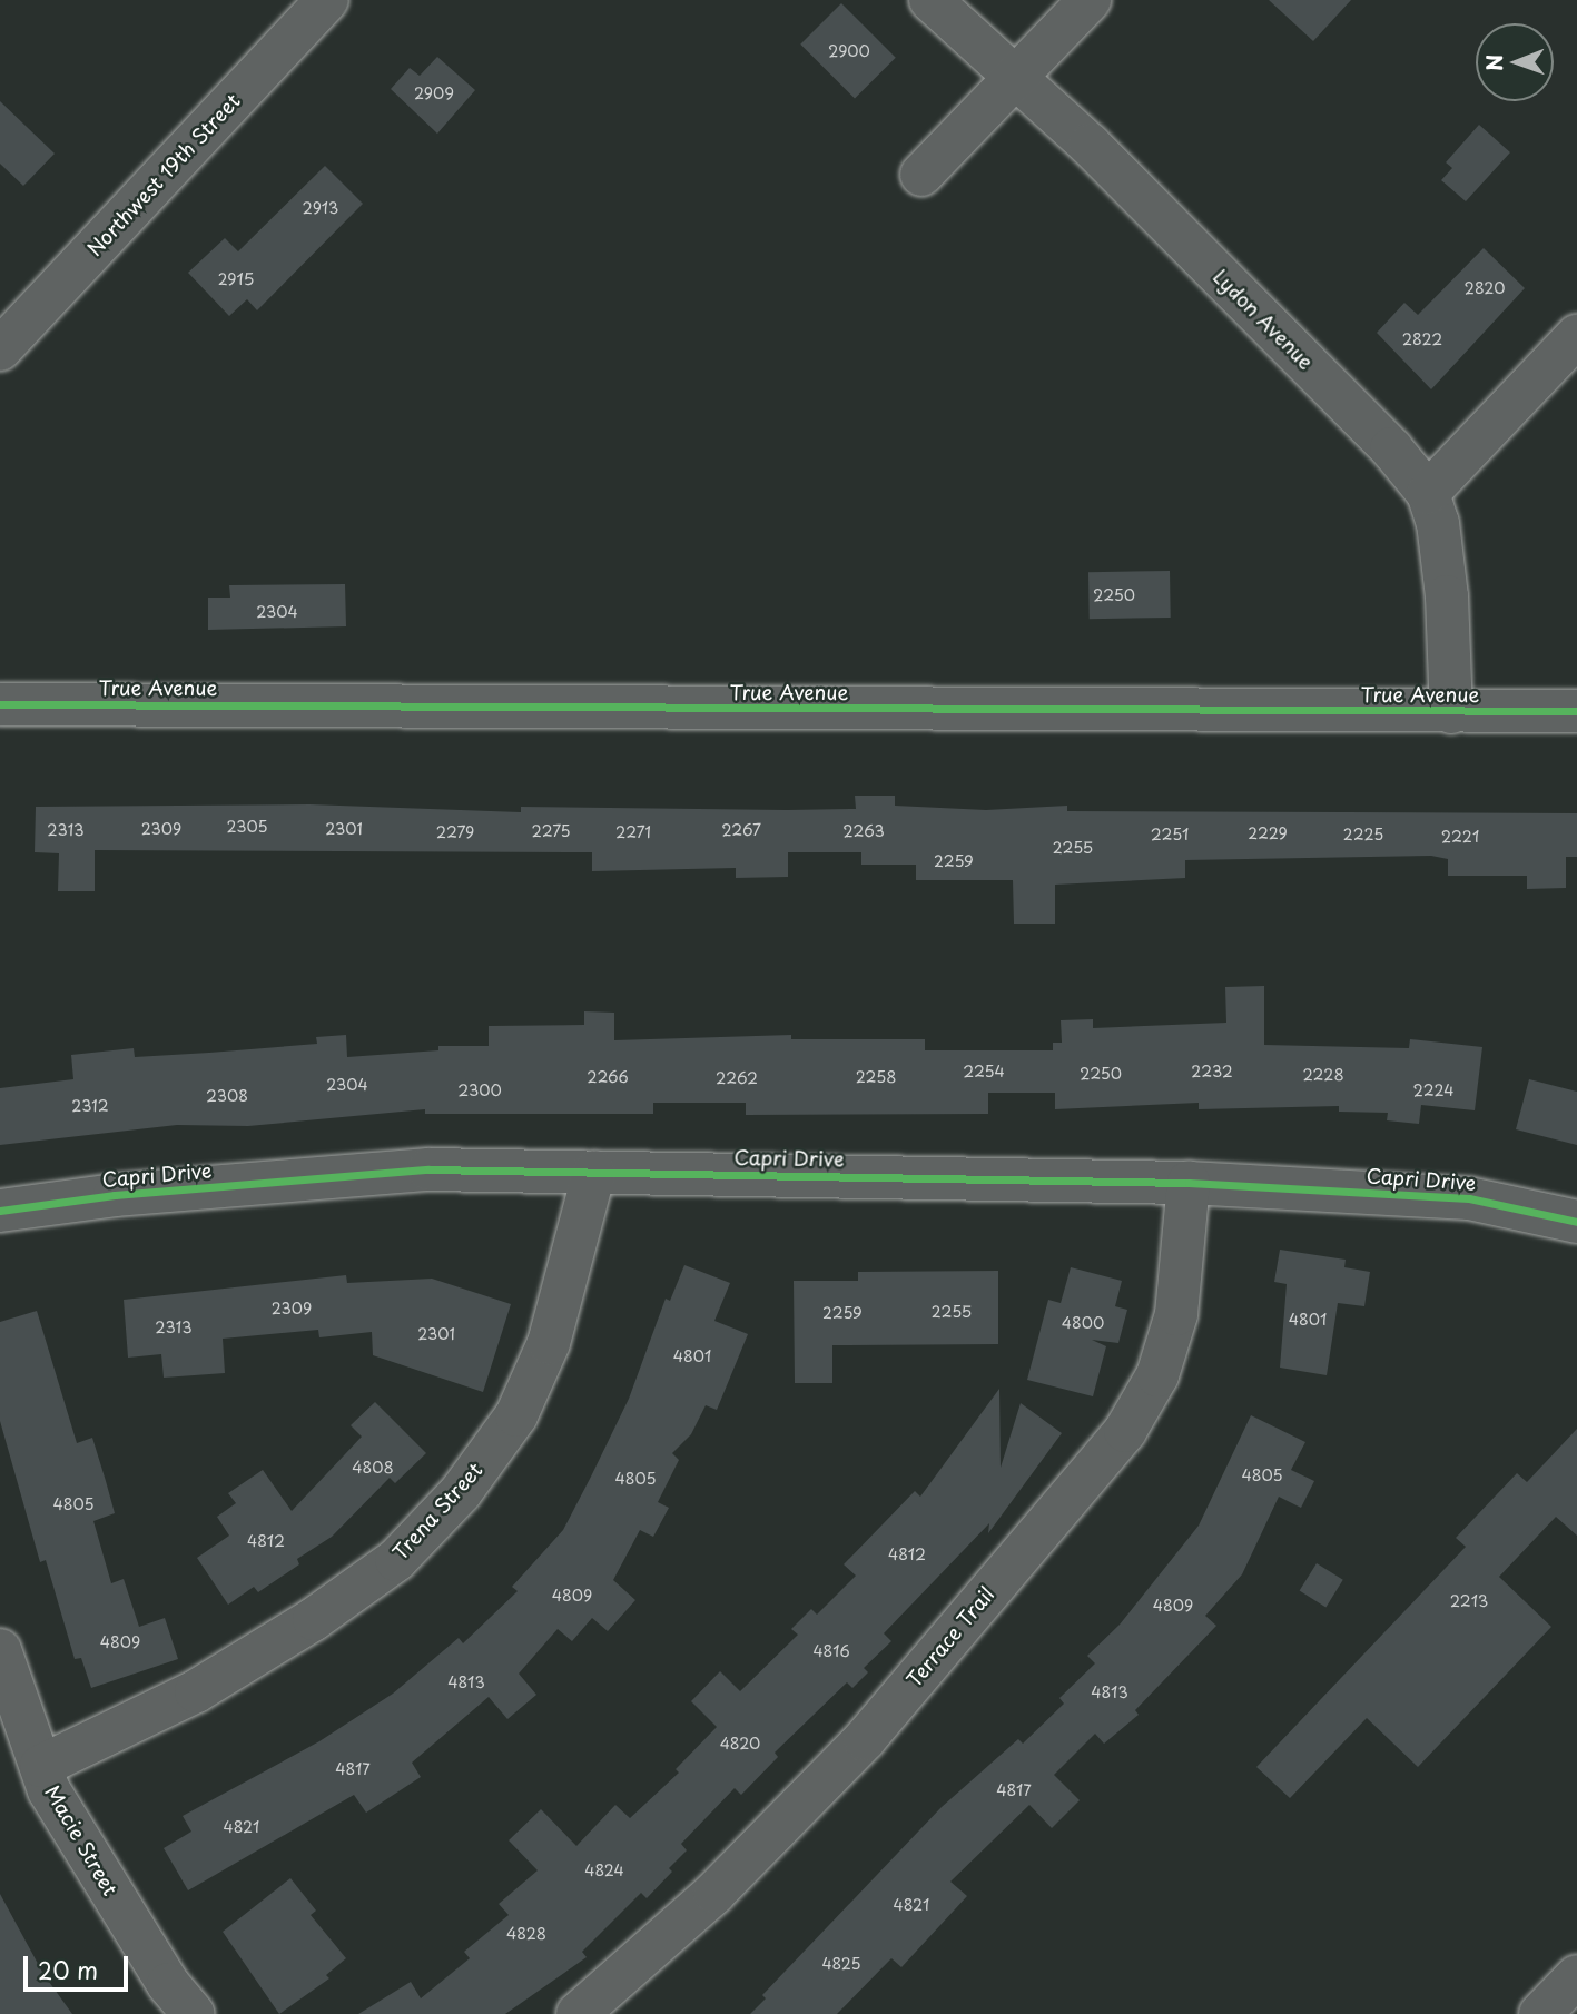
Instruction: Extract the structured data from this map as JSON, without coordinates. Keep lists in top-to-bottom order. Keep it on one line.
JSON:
{"streets":{"street":["Northwest 19th Street","Lydon Avenue","True Avenue","Capri Drive","Trena Street","Terrace Trail","Macie Street"]},"crossings":[["Lydon Avenue","True Avenue"],["Capri Drive","Trena Street"],["Capri Drive","Terrace Trail"],["Trena Street","Macie Street"]],"house_numbers":["2900","2909","2913","2915","2820","2822","2250","2304","2305","2309","2301","2313","2267","2275","2263","2279","2271","2229","2251","2225","2221","2255","2259","2254","2232","2250","2228","2266","2258","2262","2304","2300","2224","2308","2312","2309","2255","2259","4801","4800","2313","2301","4801","4808","4805","4805","4805","4812","4812","4809","2213","4809","4809","4816","4813","4813","4820","4817","4817","4821","4824","4821","4828","4825"],"scale_bar":"20 m","north":"left"}
